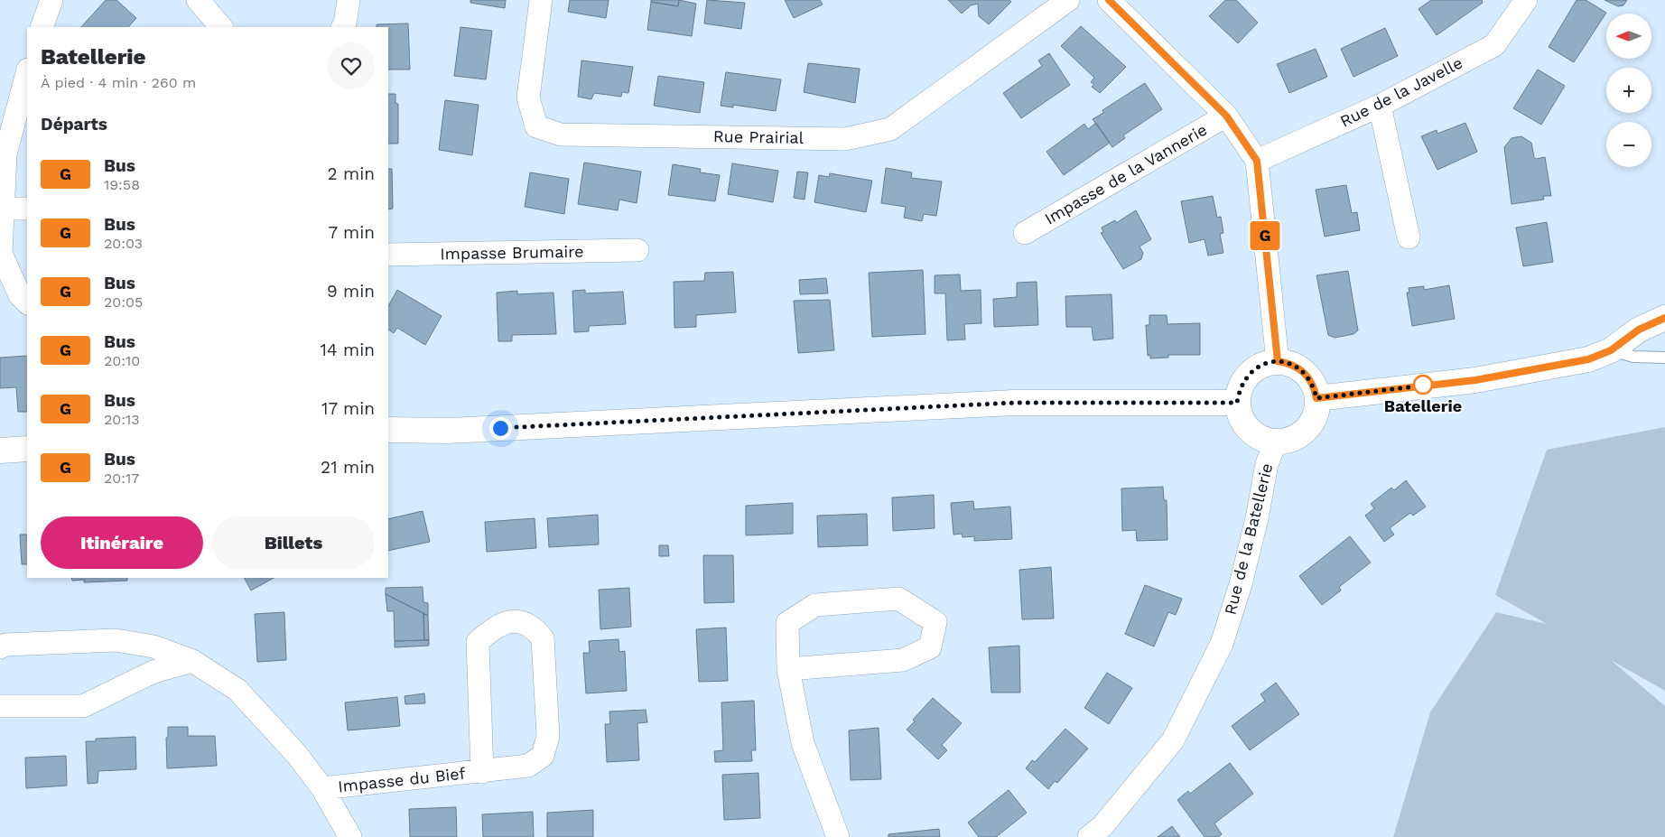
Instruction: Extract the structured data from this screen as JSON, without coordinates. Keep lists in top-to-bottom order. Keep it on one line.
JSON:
{"streets":{"street":["Rue de la Javelle","Rue Prairial","Impasse de la Vannerie","Impasse Brumaire","Rue de la Batellerie","Impasse du Bief"]},"places":["Batellerie"],"lines":["bus line G"],"north":"left","page":{"on_map":"G","map_buttons":["+","−"],"heading":[["Batellerie","À pied · 4 min · 260 m"],"Départs"],"list":[{"mark":"G","name":"Bus","note":"19:58","value":"2 min"},{"mark":"G","name":"Bus","note":"20:03","value":"7 min"},{"mark":"G","name":"Bus","note":"20:05","value":"9 min"},{"mark":"G","name":"Bus","note":"20:10","value":"14 min"},{"mark":"G","name":"Bus","note":"20:13","value":"17 min"},{"mark":"G","name":"Bus","note":"20:17","value":"21 min"}],"buttons":["Itinéraire","Billets"]}}
